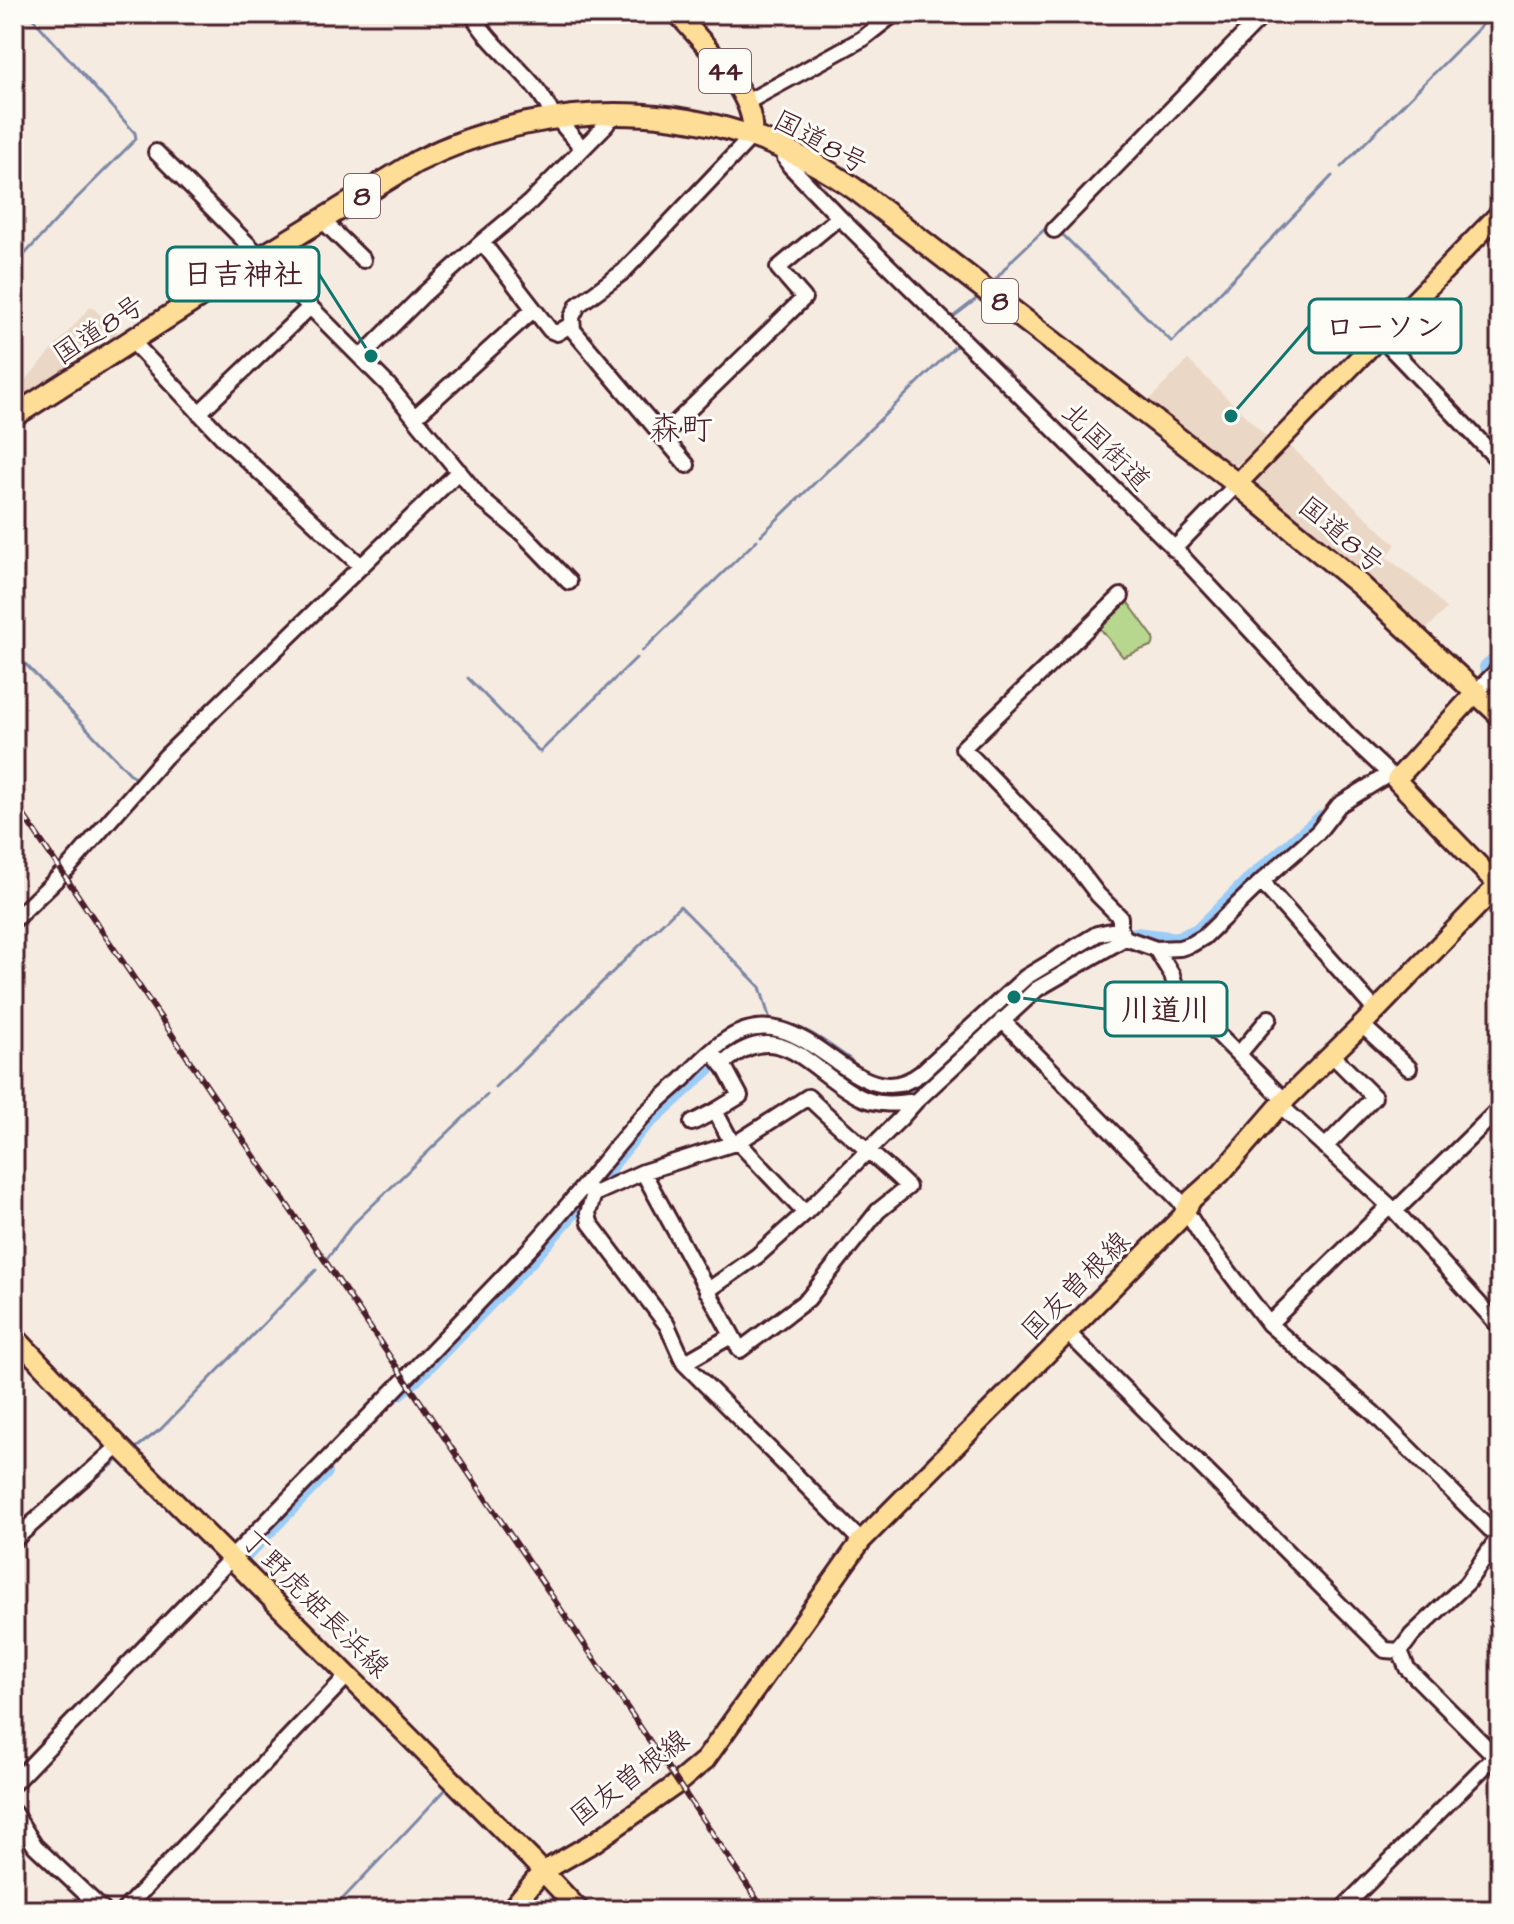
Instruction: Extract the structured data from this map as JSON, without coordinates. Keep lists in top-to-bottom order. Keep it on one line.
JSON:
{"streets":{"highway":["国道8号","8"],"main road":["44","国友曽根線","丁野虎姫長浜線"],"street":["北国街道"]},"crossings":[["44","国道8号"],["国道8号","北国街道"],["北国街道","国友曽根線"],["国友曽根線","丁野虎姫長浜線"]],"districts":["森町"],"places":["日吉神社","ローソン","川道川"]}
